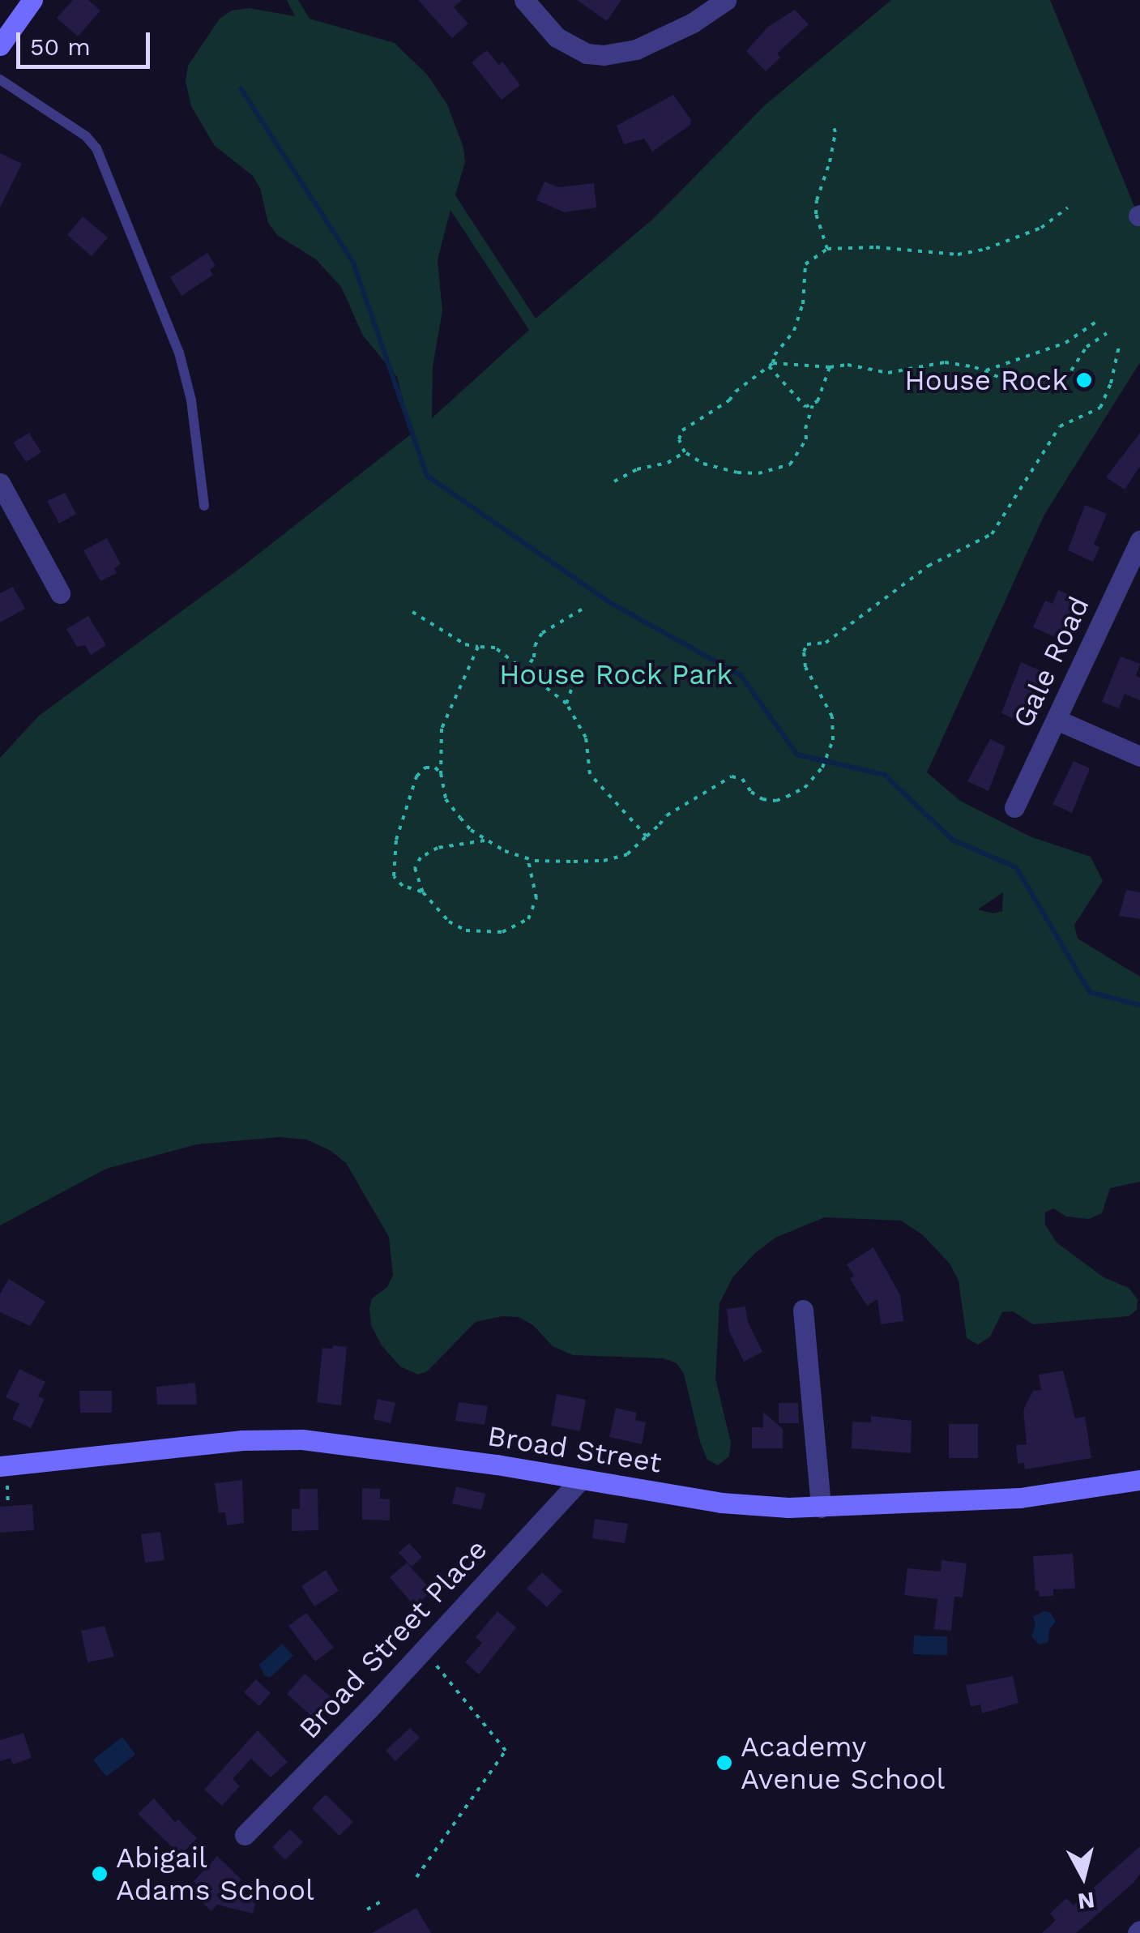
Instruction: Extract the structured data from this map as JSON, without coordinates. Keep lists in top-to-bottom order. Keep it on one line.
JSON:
{"streets":{"main road":["Broad Street"],"street":["Gale Road","Broad Street Place"]},"crossings":[["Broad Street","Broad Street Place"]],"parks":["House Rock Park"],"places":["House Rock","Academy Avenue School","Abigail Adams School"],"scale_bar":"50 m","north":"bottom"}
